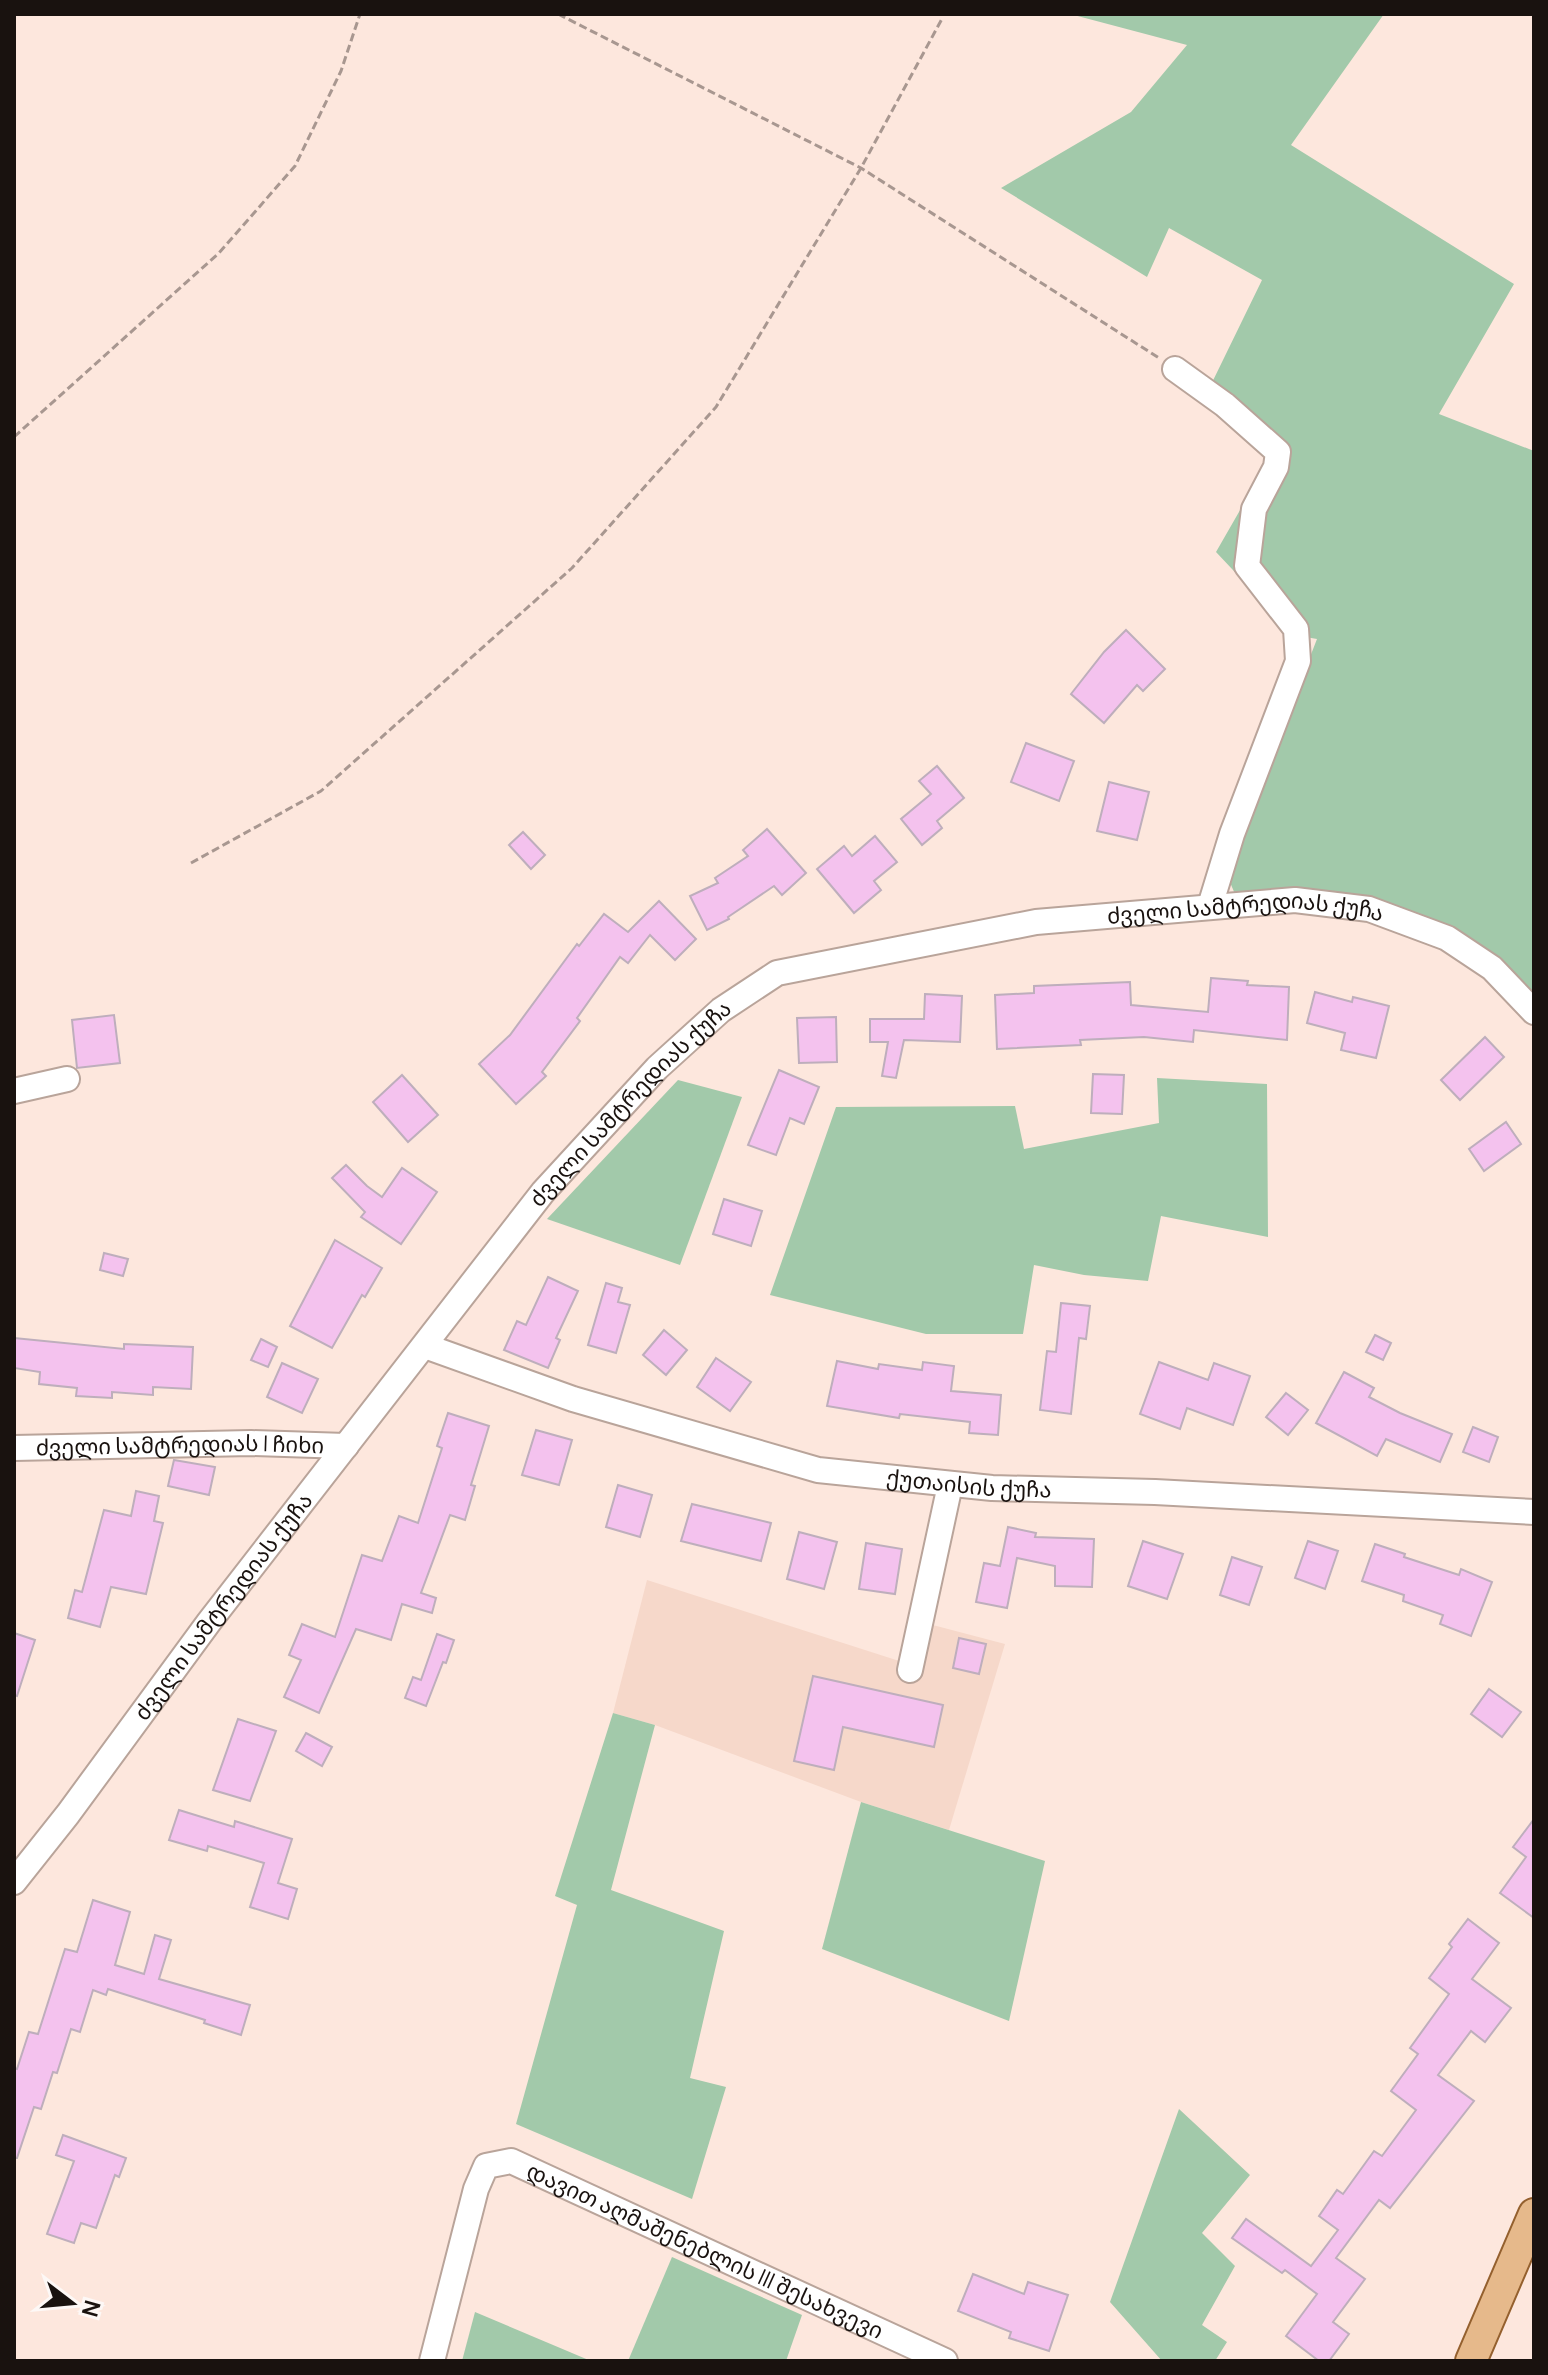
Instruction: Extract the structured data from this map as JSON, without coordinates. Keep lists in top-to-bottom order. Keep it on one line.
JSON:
{"streets":{"street":["ძველი სამტრედიას ქუჩა","ძველი სამტრედიას I ჩიხი","ქუთაისის ქუჩა","დავით აღმაშენებლის III შესახვევი"]},"crossings":[["ძველი სამტრედიას ქუჩა","ძველი სამტრედიას I ჩიხი"],["ძველი სამტრედიას ქუჩა","ქუთაისის ქუჩა"]],"north":"right"}
